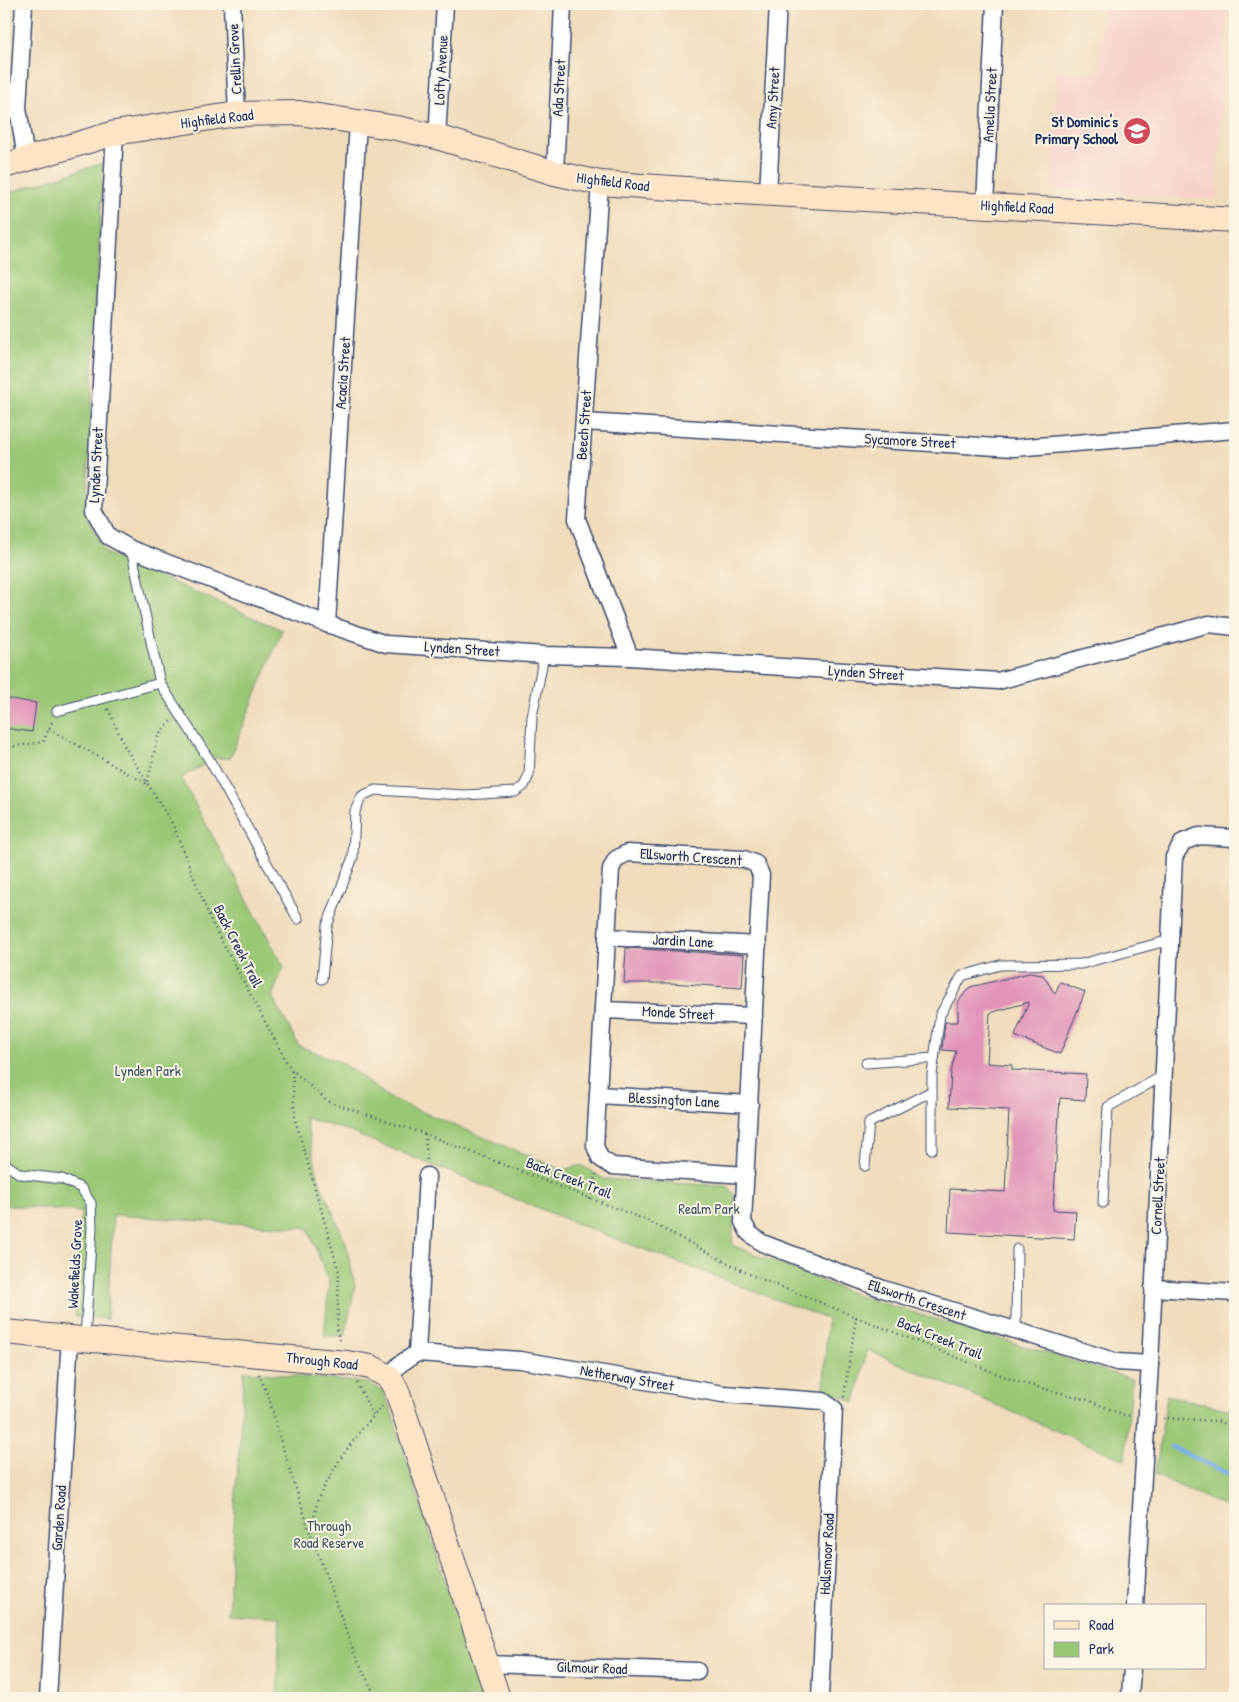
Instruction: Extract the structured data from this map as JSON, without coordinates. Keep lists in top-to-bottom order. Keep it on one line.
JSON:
{"streets":{"main road":["Highfield Road","Through Road"],"street":["Crellin Grove","Lofty Avenue","Ada Street","Amy Street","Amelia Street","Acacia Street","Beech Street","Sycamore Street","Lynden Street","Ellsworth Crescent","Jardin Lane","Monde Street","Blessington Lane","Cornell Street","Netherway Street","Garden Road","Hollsmoor Road","Gilmour Road"],"lane":["Wakefields Grove"],"path":["Back Creek Trail"]},"crossings":[["Crellin Grove","Highfield Road"],["Lofty Avenue","Highfield Road"],["Ada Street","Highfield Road"],["Amy Street","Highfield Road"],["Amelia Street","Highfield Road"],["Highfield Road","Acacia Street"],["Highfield Road","Beech Street"],["Highfield Road","Lynden Street"],["Acacia Street","Lynden Street"],["Beech Street","Sycamore Street"],["Beech Street","Lynden Street"],["Ellsworth Crescent","Jardin Lane"],["Ellsworth Crescent","Monde Street"],["Ellsworth Crescent","Blessington Lane"],["Ellsworth Crescent","Cornell Street"],["Back Creek Trail","Cornell Street"],["Wakefields Grove","Through Road"],["Wakefields Grove","Garden Road"],["Through Road","Garden Road"],["Netherway Street","Hollsmoor Road"]],"parks":["Lynden Park","Realm Park","Through Road Reserve"],"places":{"school or university":["St Dominic's Primary School"]},"legend":["Road","Park"]}
